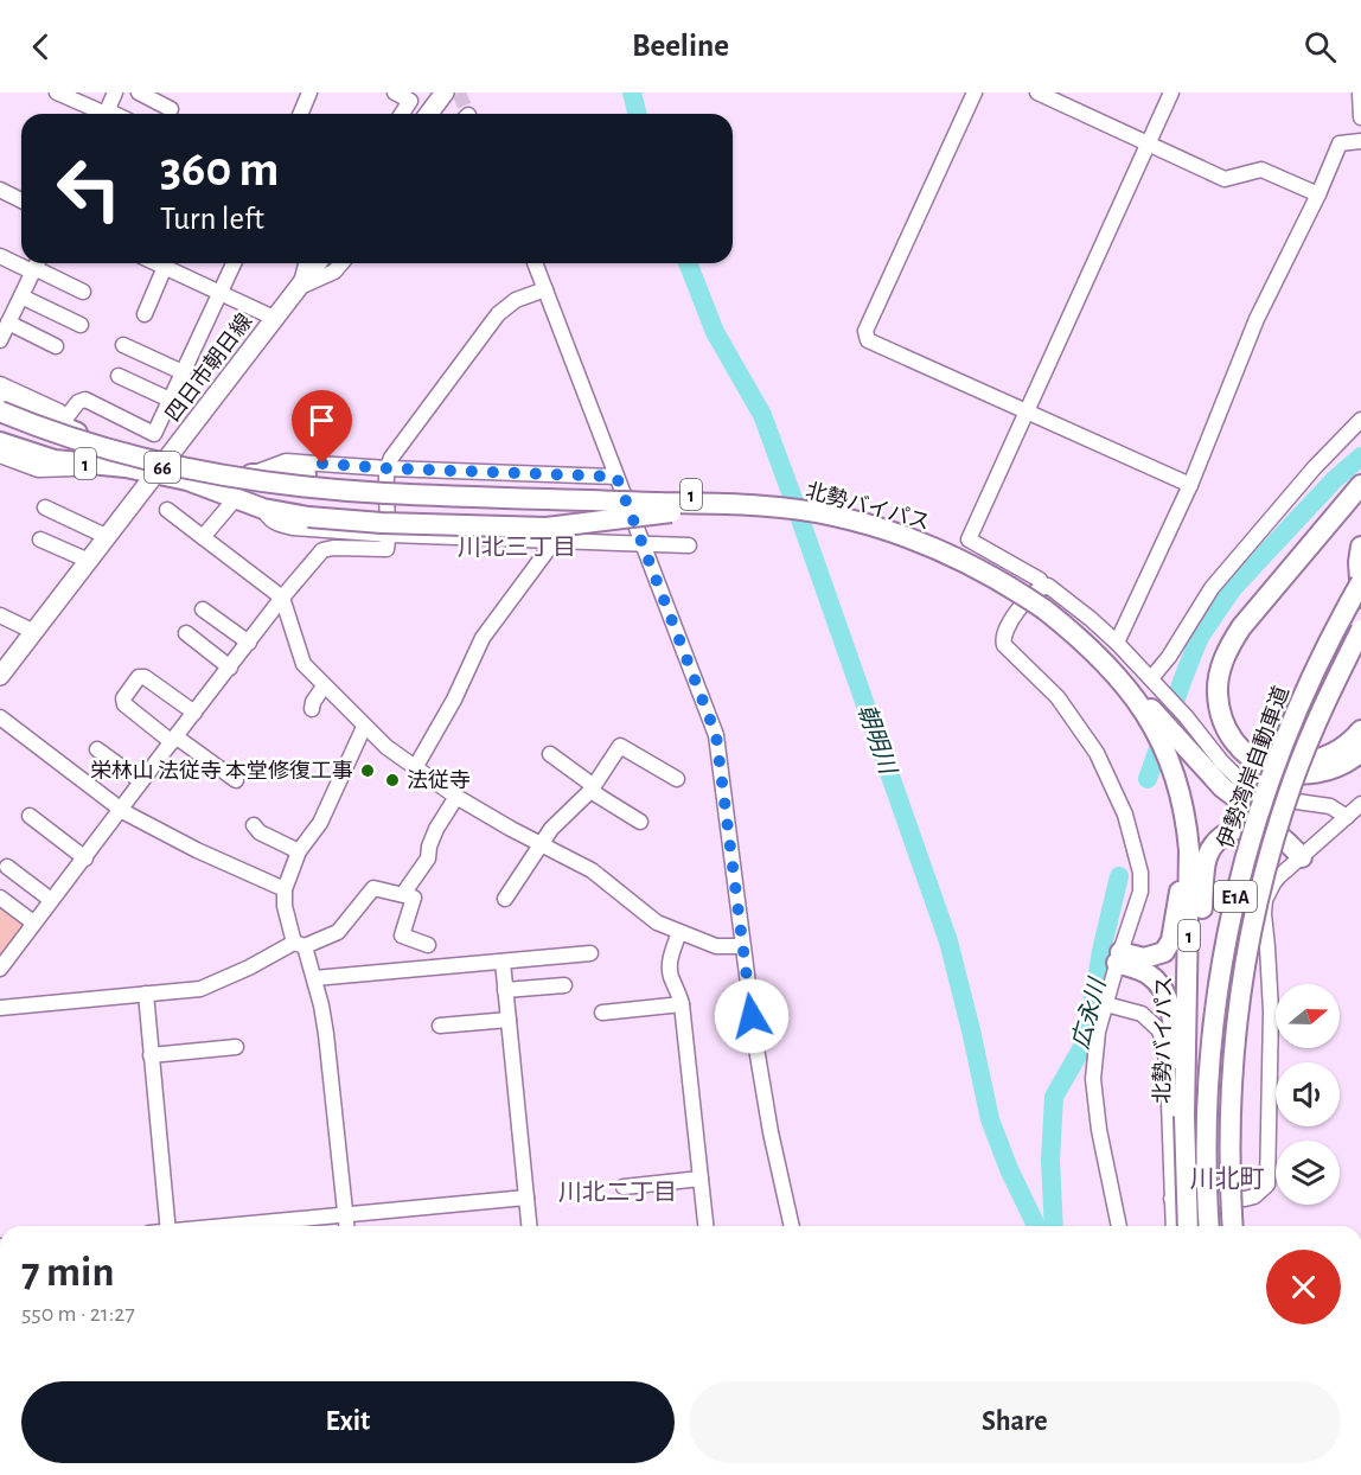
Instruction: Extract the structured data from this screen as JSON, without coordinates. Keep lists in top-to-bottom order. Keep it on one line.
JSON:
{"streets":{"highway":["1","北勢バイパス","伊勢湾岸自動車道","E1A"],"main road":["四日市朝日線","66"]},"crossings":[["四日市朝日線","1"],["1","北勢バイパス"]],"districts":["川北三丁目","川北町","川北二丁目"],"water":["朝明川","広永川"],"places":["栄林山 法従寺 本堂修復工事","法従寺"],"north":"right","page":{"header":"Beeline","turn":["360 m","Turn left"],"heading":["7 min","550 m · 21:27"],"buttons":["Exit","Share"]}}
